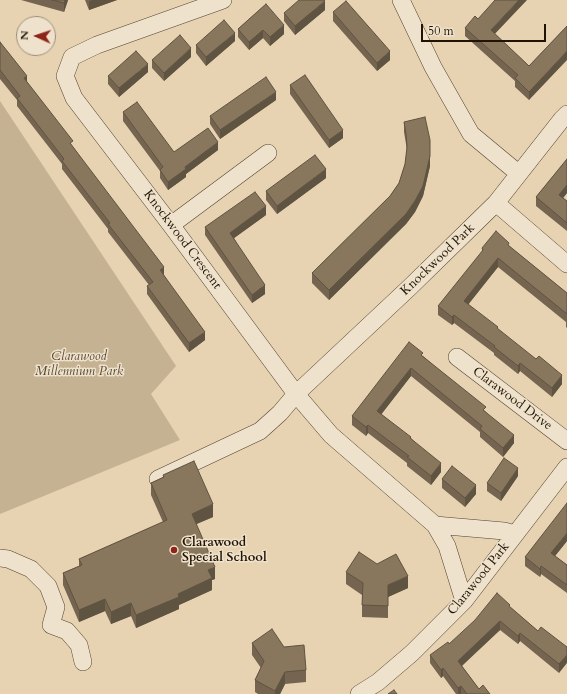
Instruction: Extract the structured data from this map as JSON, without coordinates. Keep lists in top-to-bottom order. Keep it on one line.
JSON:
{"streets":{"street":["Knockwood Crescent","Knockwood Park","Clarawood Drive","Clarawood Park"]},"crossings":[["Knockwood Crescent","Knockwood Park"],["Knockwood Crescent","Clarawood Park"]],"parks":["Clarawood Millennium Park"],"places":["Clarawood Special School"],"scale_bar":"50 m","north":"left"}
